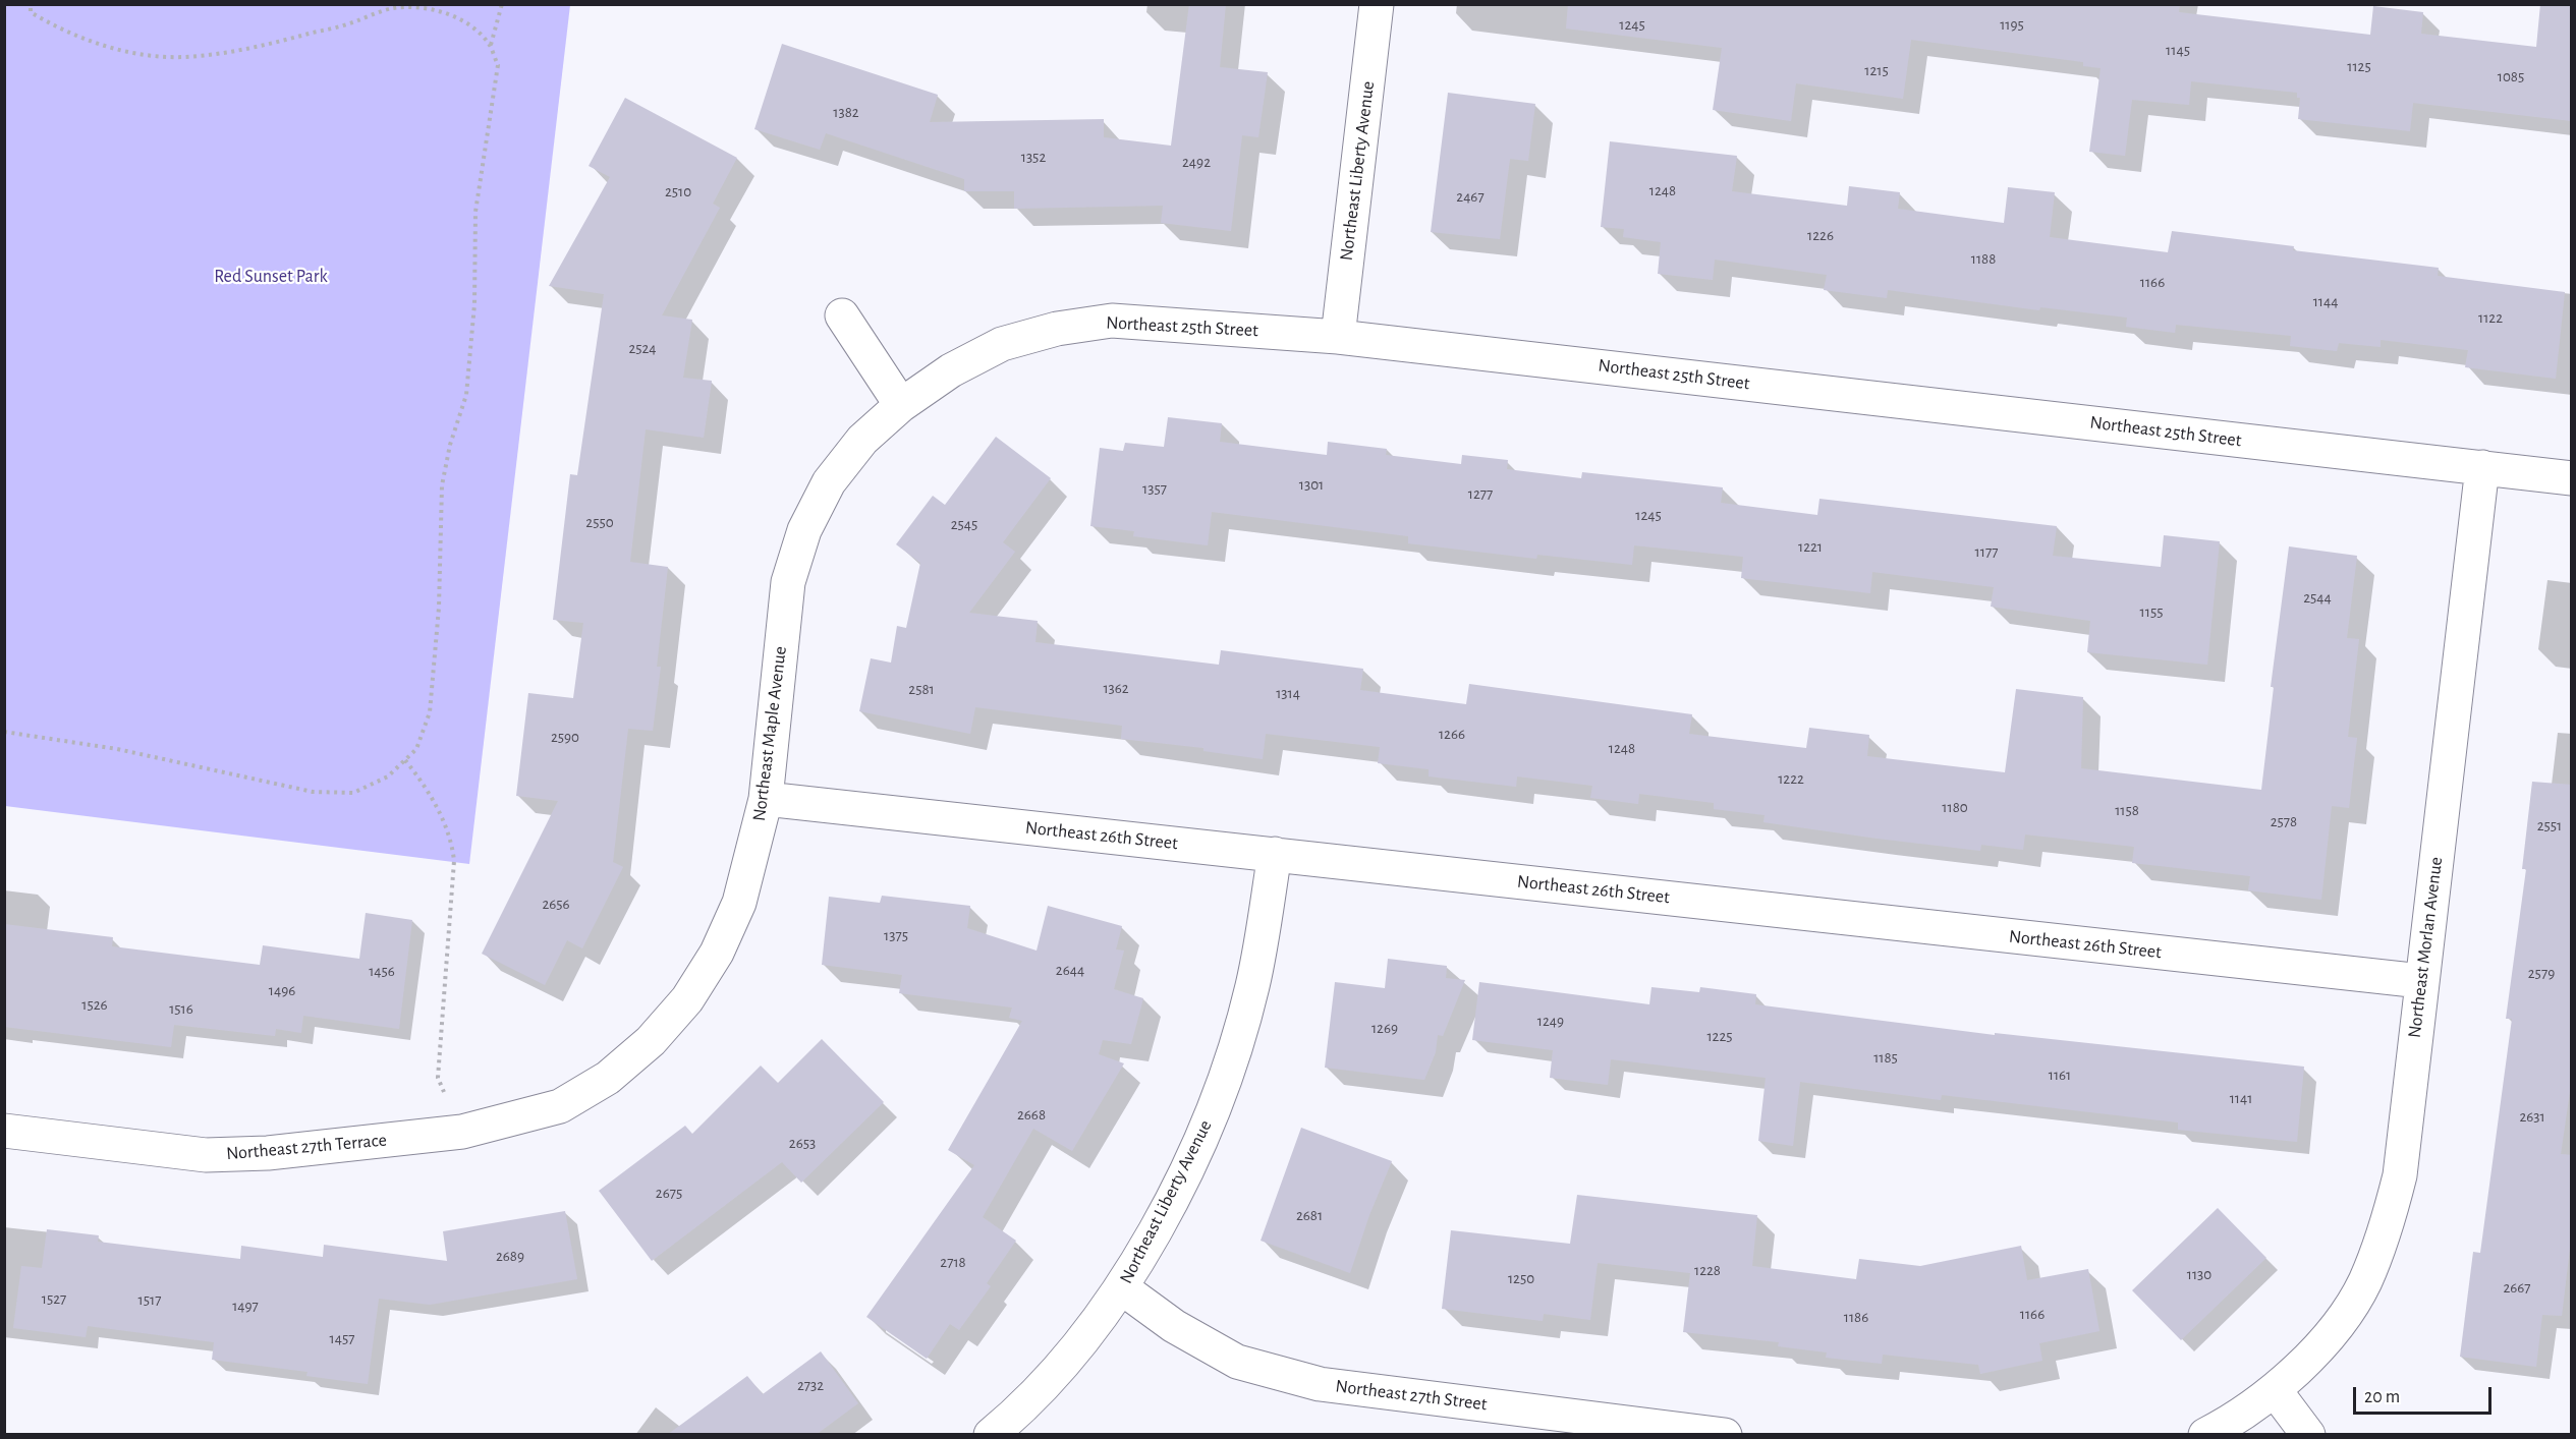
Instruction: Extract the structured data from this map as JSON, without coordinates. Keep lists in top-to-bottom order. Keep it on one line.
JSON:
{"streets":{"street":["Northeast Liberty Avenue","Northeast 25th Street","Northeast Maple Avenue","Northeast 26th Street","Northeast Morlan Avenue","Northeast 27th Terrace","Northeast 27th Street"]},"crossings":[["Northeast Liberty Avenue","Northeast 25th Street"],["Northeast Liberty Avenue","Northeast 26th Street"],["Northeast Liberty Avenue","Northeast 27th Street"],["Northeast 25th Street","Northeast Maple Avenue"],["Northeast 25th Street","Northeast Morlan Avenue"],["Northeast Maple Avenue","Northeast 26th Street"],["Northeast Maple Avenue","Northeast 27th Terrace"],["Northeast 26th Street","Northeast Morlan Avenue"]],"parks":["Red Sunset Park"],"house_numbers":["1245","1195","1145","1125","1215","1085","1382","1352","2492","1248","2510","2467","1226","1188","1166","1144","1122","2524","1301","1357","1277","1245","2550","2545","1221","1177","2544","1155","1362","2581","1314","1266","2590","1248","1222","1180","1158","2578","2551","2656","1375","2644","1456","2579","1496","1526","1516","1249","1269","1225","1185","1161","1141","2668","2631","2653","2675","2681","2689","2718","1228","1130","1250","2667","1527","1517","1497","1166","1186","1457","2732"],"scale_bar":"20 m"}
